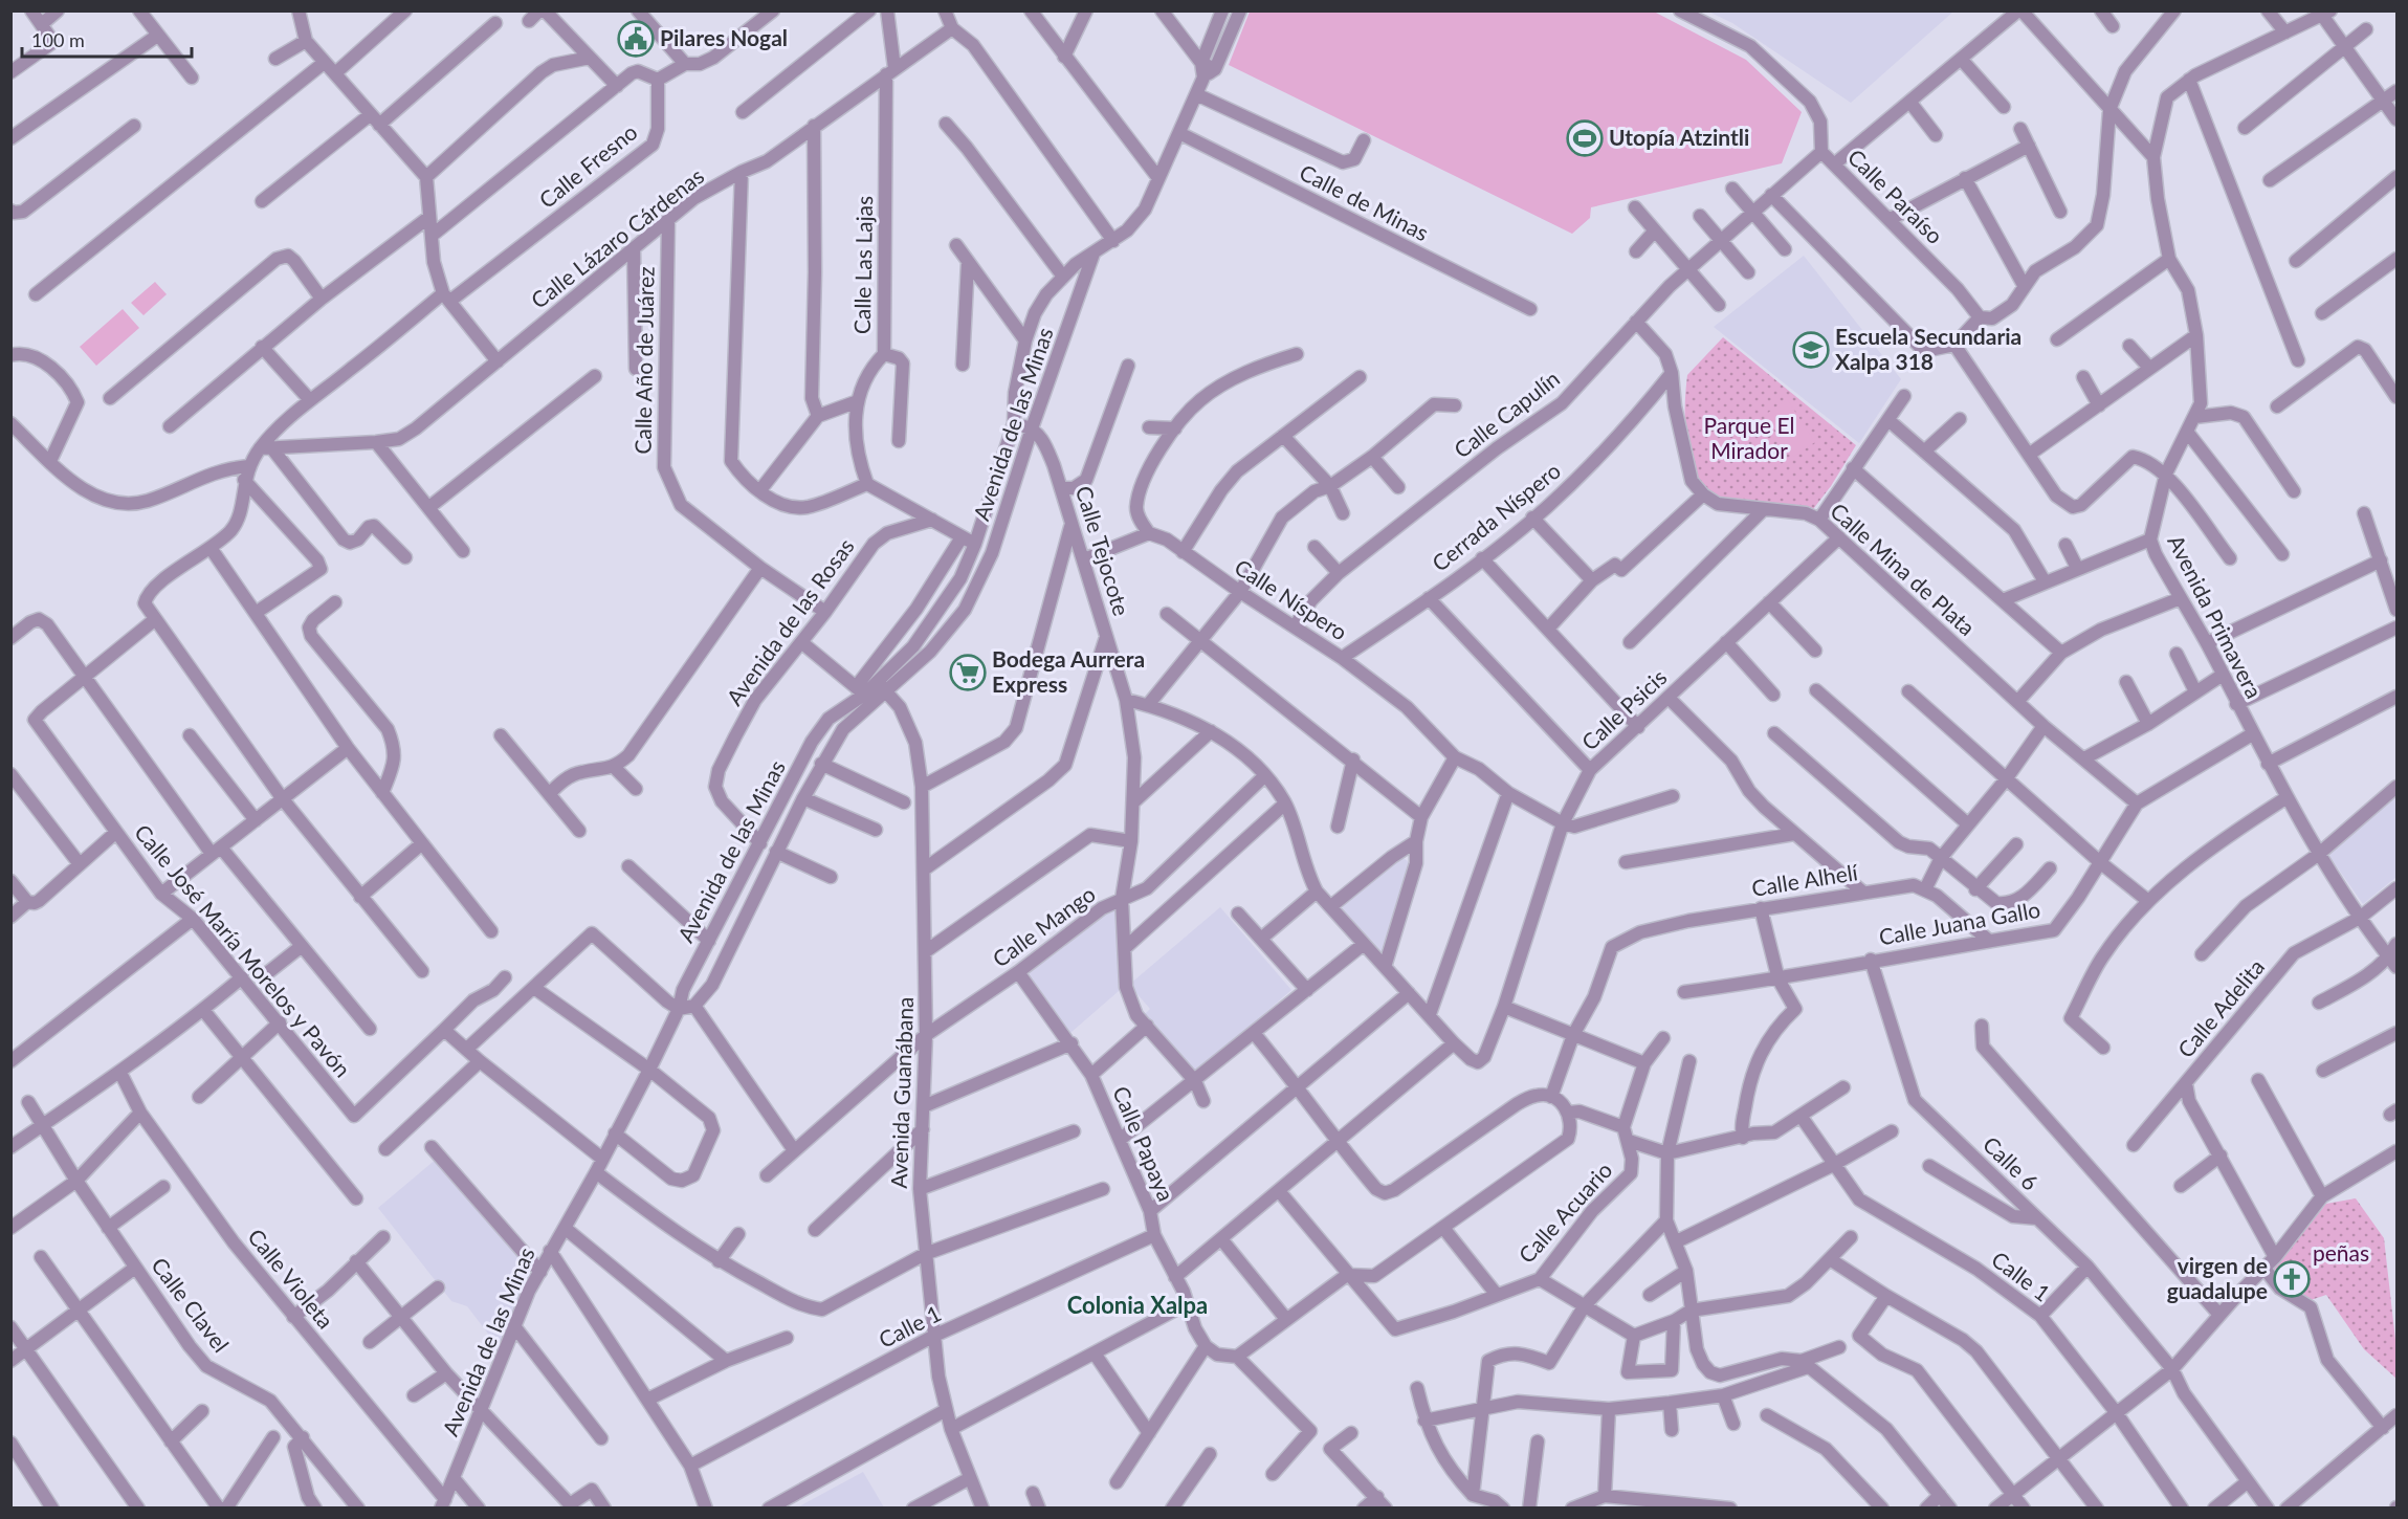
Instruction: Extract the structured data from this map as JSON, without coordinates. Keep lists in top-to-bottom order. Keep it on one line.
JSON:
{"streets":{"street":["Calle Fresno","Calle Paraíso","Calle de Minas","Calle Lázaro Cárdenas","Calle Las Lajas","Calle Año de Juárez","Calle Capulín","Avenida de las Minas","Cerrada Níspero","Calle Tejocote","Calle Mina de Plata","Calle Níspero","Avenida Primavera","Avenida de las Rosas","Calle Psicis","Calle Alhelí","Calle Juana Gallo","Calle Mango","Calle José María Morelos y Pavón","Calle Adelita","Avenida Guanábana","Calle Papaya","Calle 6","Calle Acuario","Calle 1","Calle Violeta","Calle Clavel"]},"crossings":[["Calle Fresno","Calle Lázaro Cárdenas"],["Calle Paraíso","Calle Capulín"],["Calle de Minas","Avenida de las Minas"],["Calle Lázaro Cárdenas","Calle Las Lajas"],["Calle Lázaro Cárdenas","Calle Año de Juárez"],["Calle Año de Juárez","Avenida de las Rosas"],["Calle Capulín","Calle Níspero"],["Avenida de las Minas","Calle Tejocote"],["Avenida de las Minas","Avenida de las Rosas"],["Avenida de las Minas","Avenida Guanábana"],["Avenida de las Minas","Calle Violeta"],["Cerrada Níspero","Calle Níspero"],["Calle Tejocote","Calle Mango"],["Calle Mina de Plata","Calle Psicis"],["Calle Mina de Plata","Calle Juana Gallo"],["Calle Níspero","Calle Psicis"],["Avenida Primavera","Calle Juana Gallo"],["Avenida Primavera","Calle Adelita"],["Calle Juana Gallo","Calle 6"],["Calle Mango","Avenida Guanábana"],["Calle Mango","Calle Papaya"],["Avenida Guanábana","Calle 1"],["Calle Papaya","Calle 1"]],"districts":["Colonia Xalpa"],"parks":["Parque El Mirador","peñas"],"places":{"public building":["Pilares Nogal"],"sports":["Utopía Atzintli"],"school or university":["Escuela Secundaria Xalpa 318"],"supermarket":["Bodega Aurrera Express"],"church":["virgen de guadalupe"]},"scale_bar":"100 m"}
